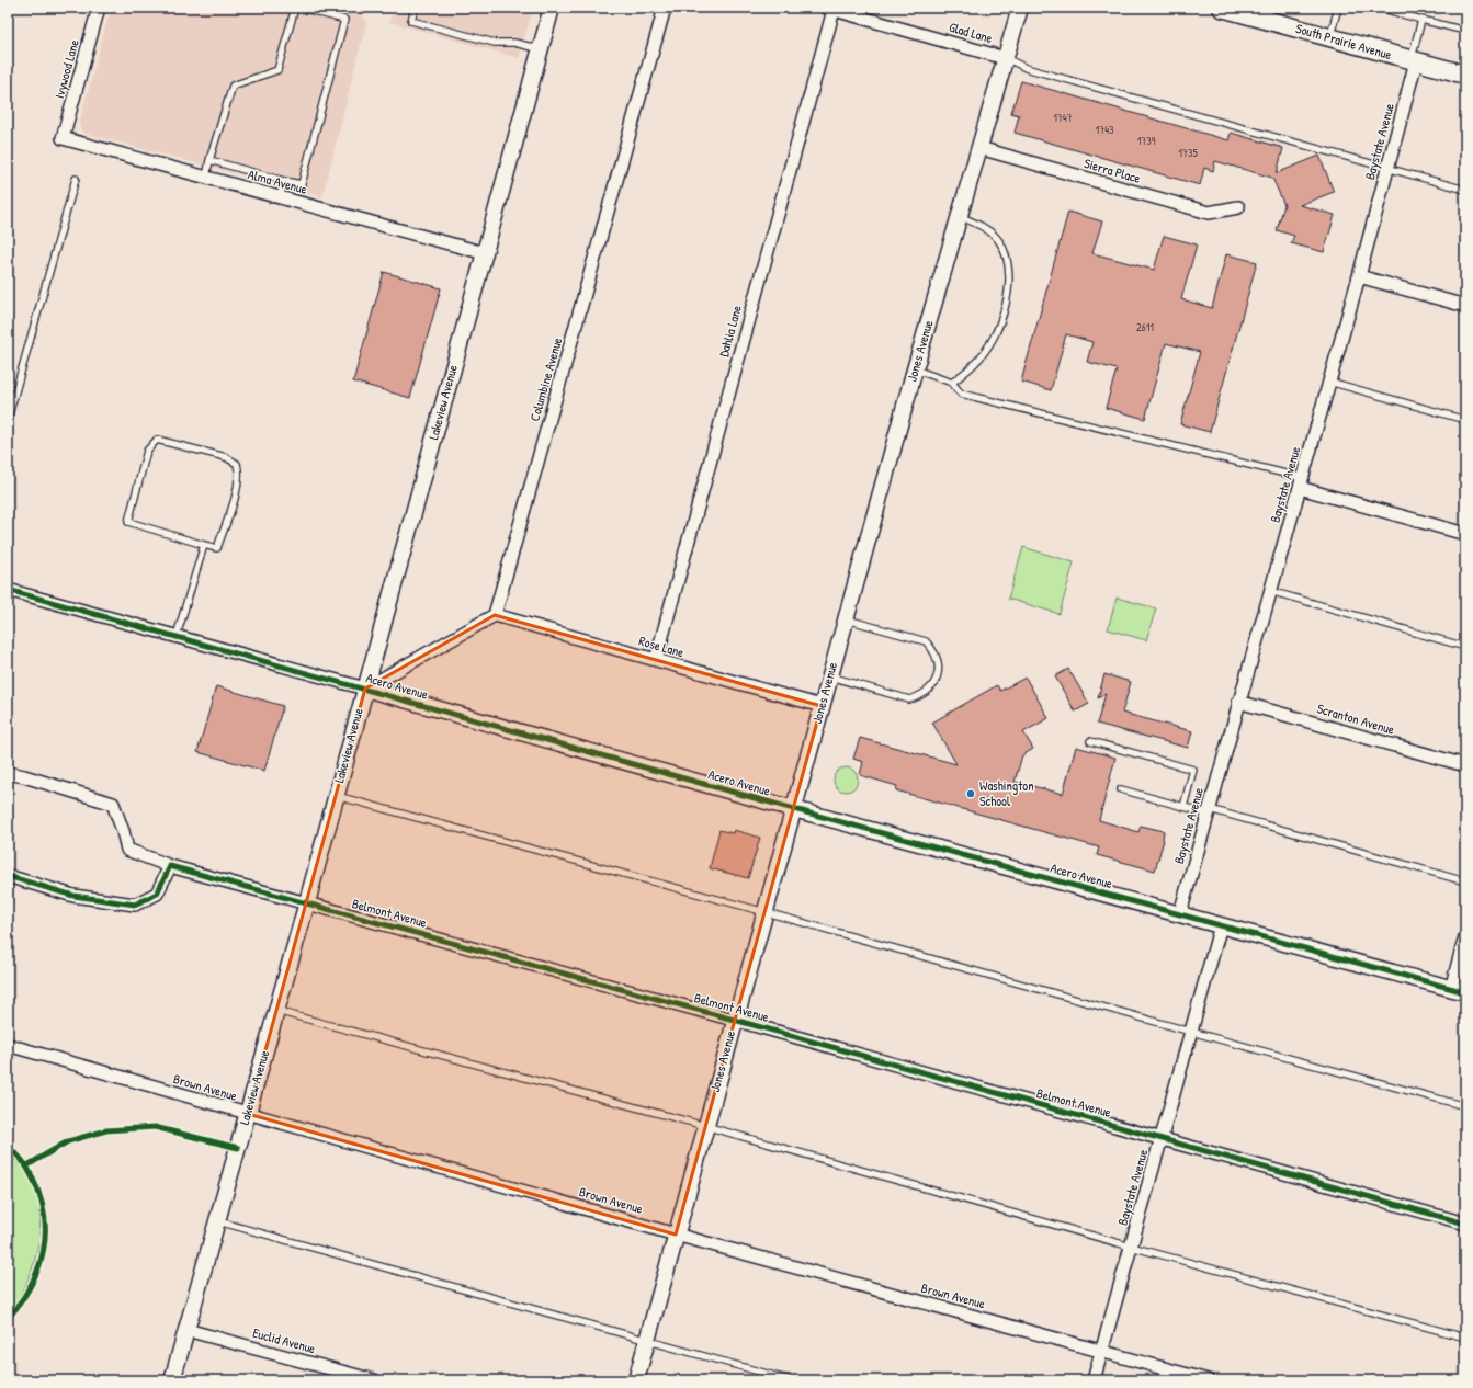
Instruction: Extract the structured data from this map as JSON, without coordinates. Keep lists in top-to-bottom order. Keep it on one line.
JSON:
{"streets":{"main road":["South Prairie Avenue"],"street":["Glad Lane","Ivywood Lane","Baystate Avenue","Sierra Place","Alma Avenue","Dahlia Lane","Jones Avenue","Columbine Avenue","Lakeview Avenue","Rose Lane","Acero Avenue","Scranton Avenue","Belmont Avenue","Brown Avenue","Euclid Avenue"]},"crossings":[["Glad Lane","Dahlia Lane"],["Glad Lane","Jones Avenue"],["South Prairie Avenue","Baystate Avenue"],["Ivywood Lane","Alma Avenue"],["Baystate Avenue","Acero Avenue"],["Baystate Avenue","Scranton Avenue"],["Baystate Avenue","Belmont Avenue"],["Baystate Avenue","Brown Avenue"],["Sierra Place","Jones Avenue"],["Alma Avenue","Lakeview Avenue"],["Dahlia Lane","Rose Lane"],["Jones Avenue","Rose Lane"],["Jones Avenue","Acero Avenue"],["Jones Avenue","Belmont Avenue"],["Jones Avenue","Brown Avenue"],["Columbine Avenue","Rose Lane"],["Lakeview Avenue","Acero Avenue"],["Lakeview Avenue","Belmont Avenue"],["Lakeview Avenue","Brown Avenue"],["Lakeview Avenue","Euclid Avenue"]],"places":["Washington School"],"house_numbers":["1747","1743","1739","1735","2611"]}
